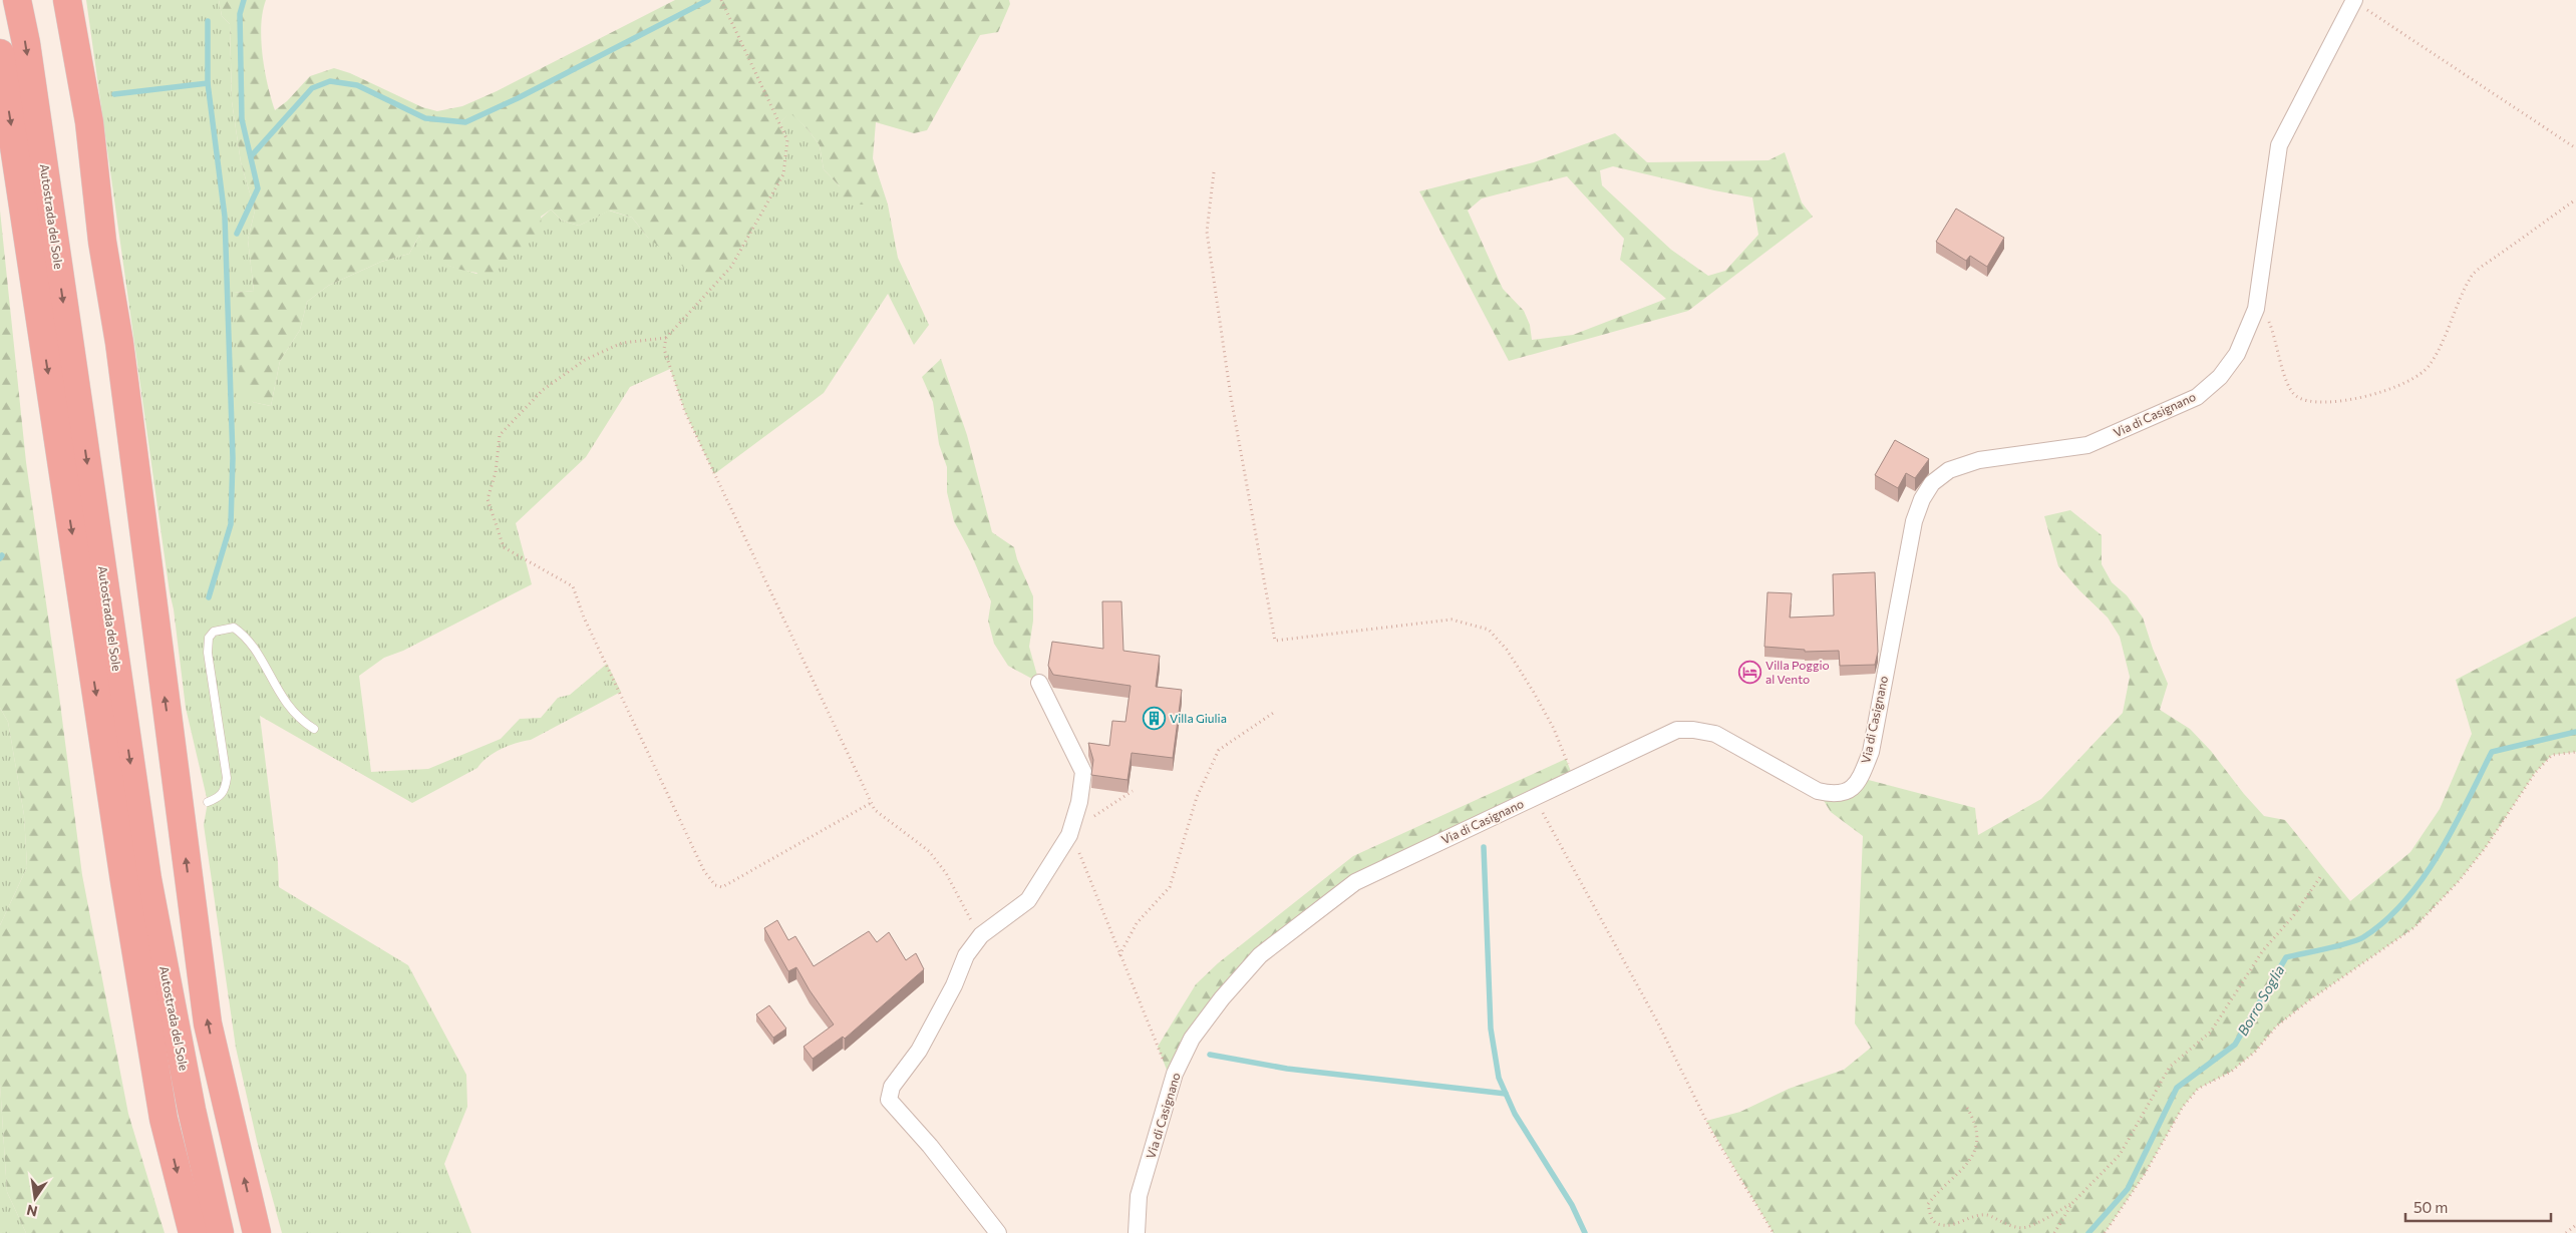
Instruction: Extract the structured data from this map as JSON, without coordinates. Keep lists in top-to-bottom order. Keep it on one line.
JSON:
{"streets":{"highway":["Autostrada del Sole"],"street":["Via di Casignano"]},"water":["Borro Soglia"],"places":{"hotel":["Villa Poggio al Vento"],"building":["Villa Giulia"]},"scale_bar":"50 m","north":"bottom"}
